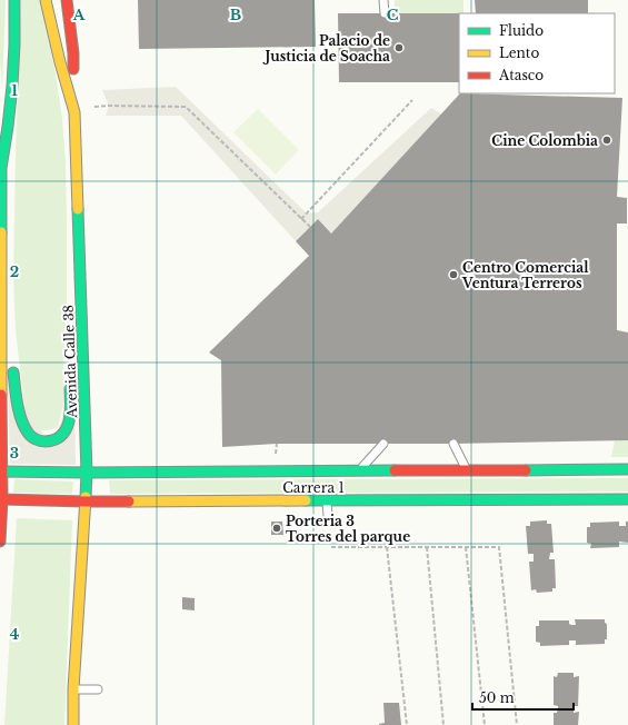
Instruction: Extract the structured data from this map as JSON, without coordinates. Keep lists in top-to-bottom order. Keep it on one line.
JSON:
{"streets":{"main road":["Avenida Calle 38","Carrera 1"]},"crossings":[["Avenida Calle 38","Carrera 1"]],"places":["Palacio de Justicia de Soacha","Cine Colombia","Centro Comercial Ventura Terreros","Porteria 3 Torres del parque"],"legend":["Fluido","Lento","Atasco"],"scale_bar":"50 m","grid":{"columns":["A","B","C"],"rows":["1","2","3","4"]}}
